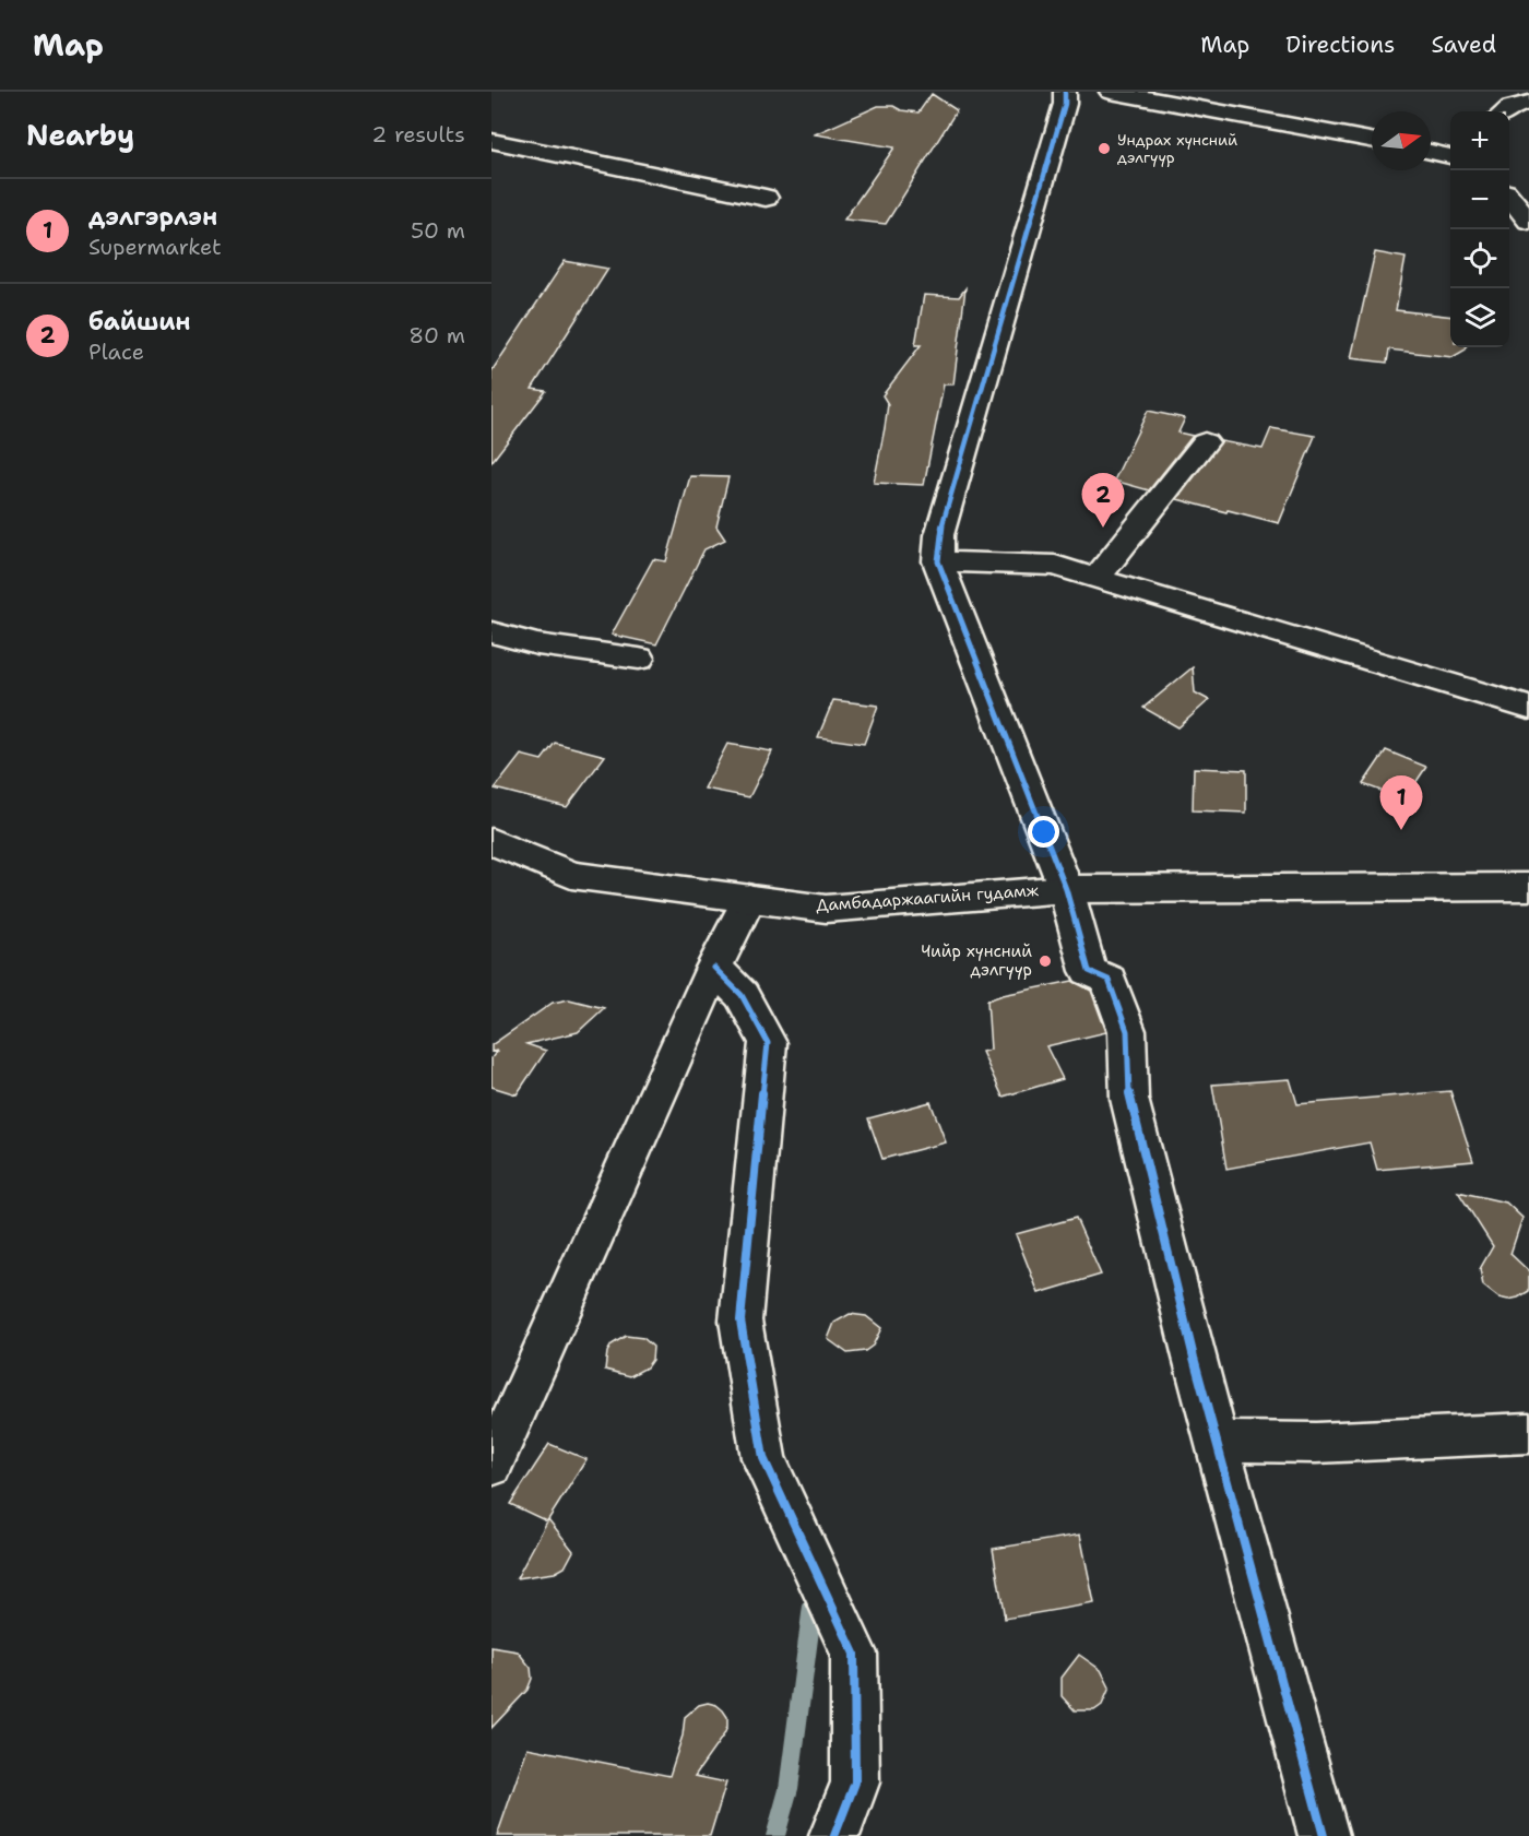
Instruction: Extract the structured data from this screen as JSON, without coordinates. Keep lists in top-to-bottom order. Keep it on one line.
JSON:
{"streets":{"street":["Дамбадаржаагийн гудамж"]},"places":["Ундрах хүнсний дэлгүүр","Чийр хүнсний дэлгүүр"],"north":"right","page":{"header":"Map","nav":["Map","Directions","Saved"],"heading":["Nearby","2 results"],"map_buttons":["+","−"],"list":[{"mark":"1","name":"дэлгэрлэн","note":"Supermarket","value":"50 m"},{"mark":"2","name":"байшин","note":"Place","value":"80 m"}],"pins":["2","1"]}}
